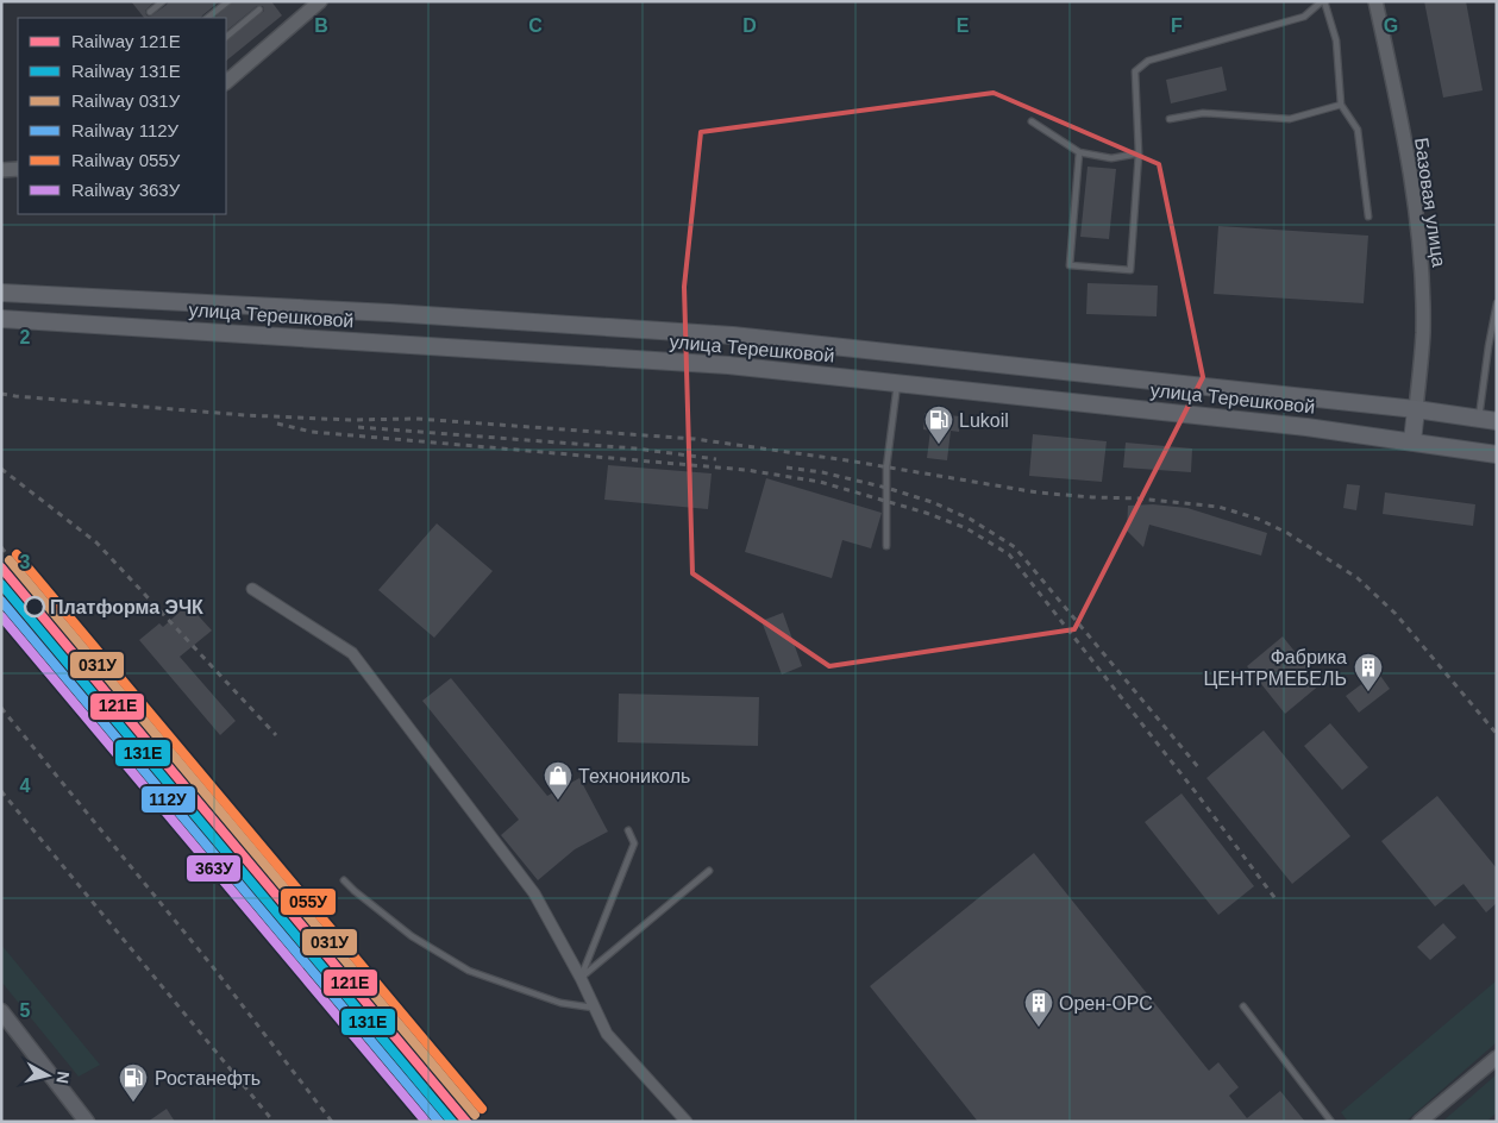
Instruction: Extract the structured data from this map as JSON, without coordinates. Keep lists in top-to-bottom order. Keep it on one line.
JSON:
{"streets":{"main road":["улица Терешковой"],"street":["Базовая улица"]},"crossings":[["Базовая улица","улица Терешковой"]],"places":{"fuel station":["Lukoil","Ростанефть"],"other":["Платформа ЭЧК"],"building":["Фабрика ЦЕНТРМЕБЕЛЬ","Орен-ОРС"],"shop":["Технониколь"]},"lines":["rail line 055У","rail line 031У","rail line 121Е","rail line 131Е","rail line 112У","rail line 363У"],"legend":["Railway 121Е","Railway 131Е","Railway 031У","Railway 112У","Railway 055У","Railway 363У"],"north":"right","grid":{"columns":["B","C","D","E","F","G"],"rows":["2","3","4","5"]}}
